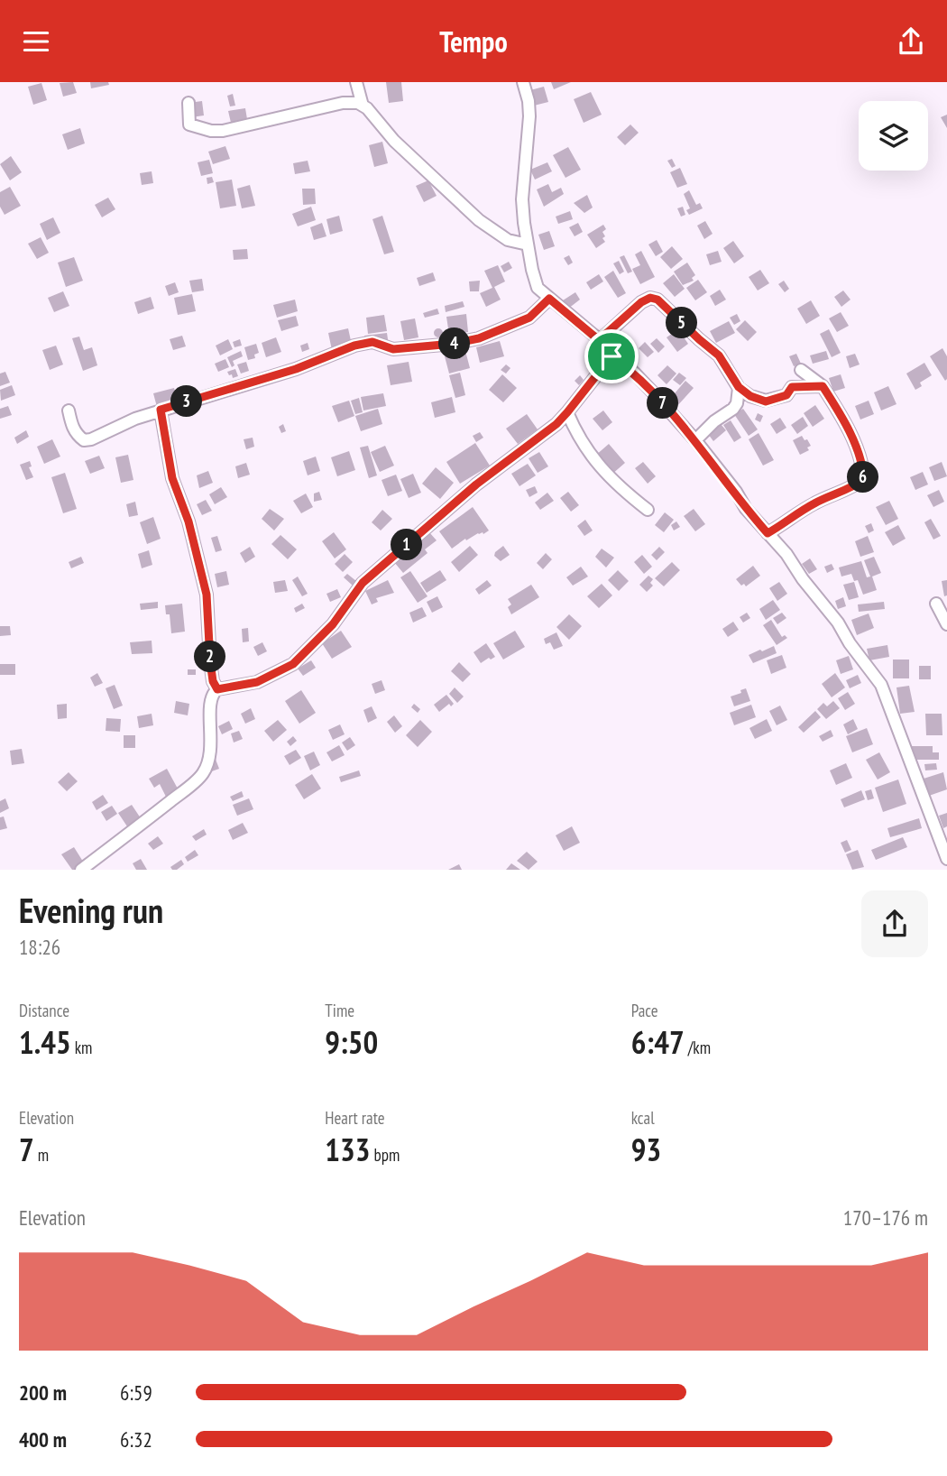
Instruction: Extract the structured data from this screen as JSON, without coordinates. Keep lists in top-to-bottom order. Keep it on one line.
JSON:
{"page":{"header":"Tempo","pins":["5","4","3","7","6","1","2"],"heading":["Evening run","18:26"],"stats":[["Distance","1.45 km"],["Time","9:50"],["Pace","6:47 /km"],["Elevation","7 m"],["Heart rate","133 bpm"],["kcal","93"]],"chart":["Elevation","170–176 m"],"list":[{"name":"200 m","note":"6:59"},{"name":"400 m","note":"6:32"}]}}
